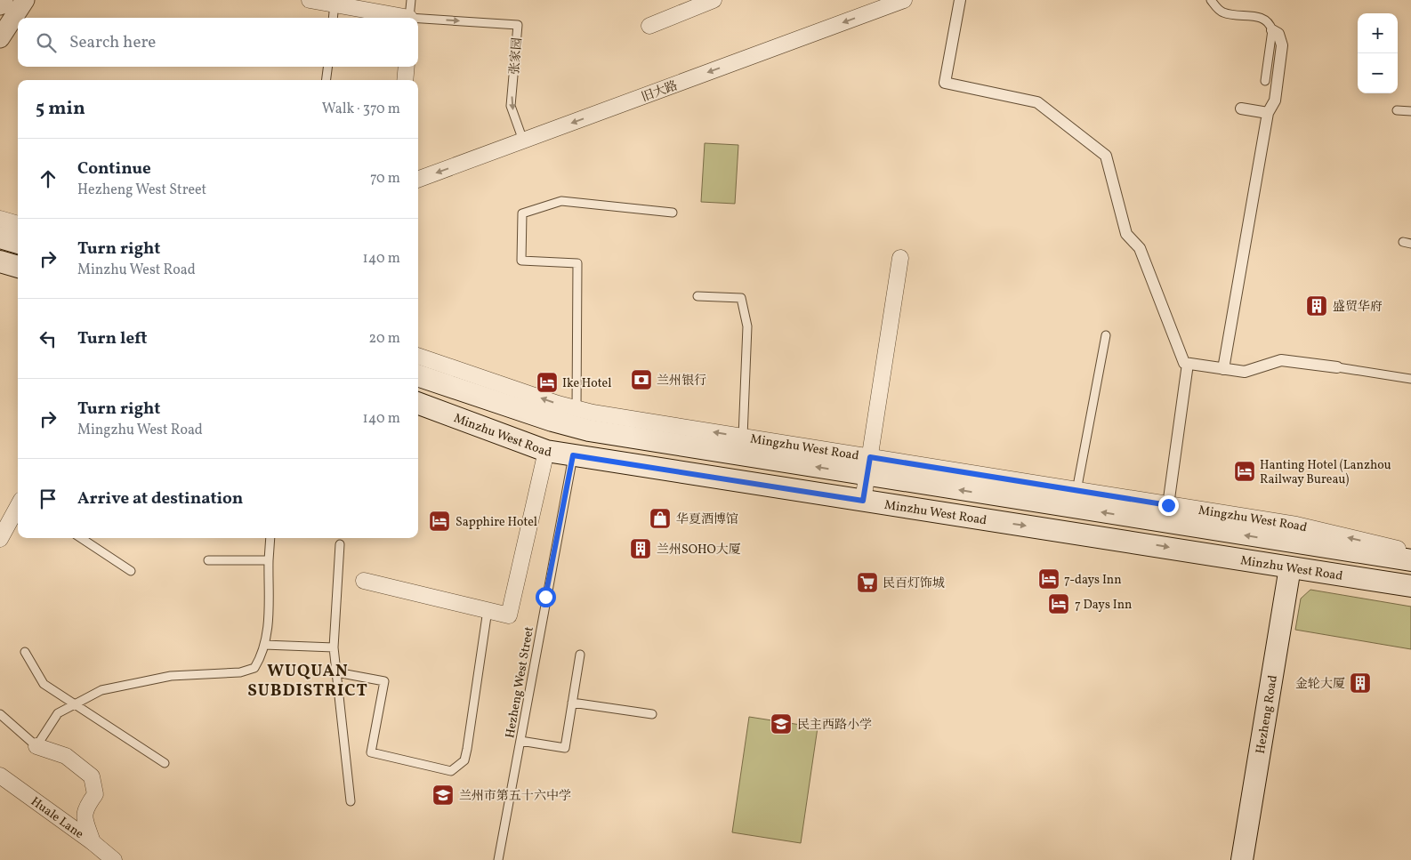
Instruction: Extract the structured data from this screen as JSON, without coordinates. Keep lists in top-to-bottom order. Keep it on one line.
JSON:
{"streets":{"main road":["Minzhu West Road","Hezheng Road"],"street":["张家园","旧大路","Mingzhu West Road","Huale Lane"],"lane":["Hezheng West Street"]},"crossings":[["张家园","旧大路"],["Minzhu West Road","Mingzhu West Road"],["Minzhu West Road","Hezheng West Street"],["Minzhu West Road","Hezheng Road"]],"one_way":["旧大路","Mingzhu West Road"],"districts":["WUQUAN SUBDISTRICT"],"places":{"building":["盛贸华府","兰州SOHO大厦","金轮大厦"],"bank":["兰州银行"],"hotel":["Ike Hotel","Hanting Hotel (Lanzhou Railway Bureau)","Sapphire Hotel","7-days Inn","7 Days Inn"],"shop":["华夏酒博馆"],"supermarket":["民百灯饰城"],"school or university":["民主西路小学","兰州市第五十六中学"]},"page":{"map_buttons":["+","−"],"search":"Search here","heading":["5 min","Walk · 370 m"],"list":[["Continue","Hezheng West Street","70 m"],["Turn right","Minzhu West Road","140 m"],["Turn left","20 m"],["Turn right","Mingzhu West Road","140 m"],"Arrive at destination"]}}
